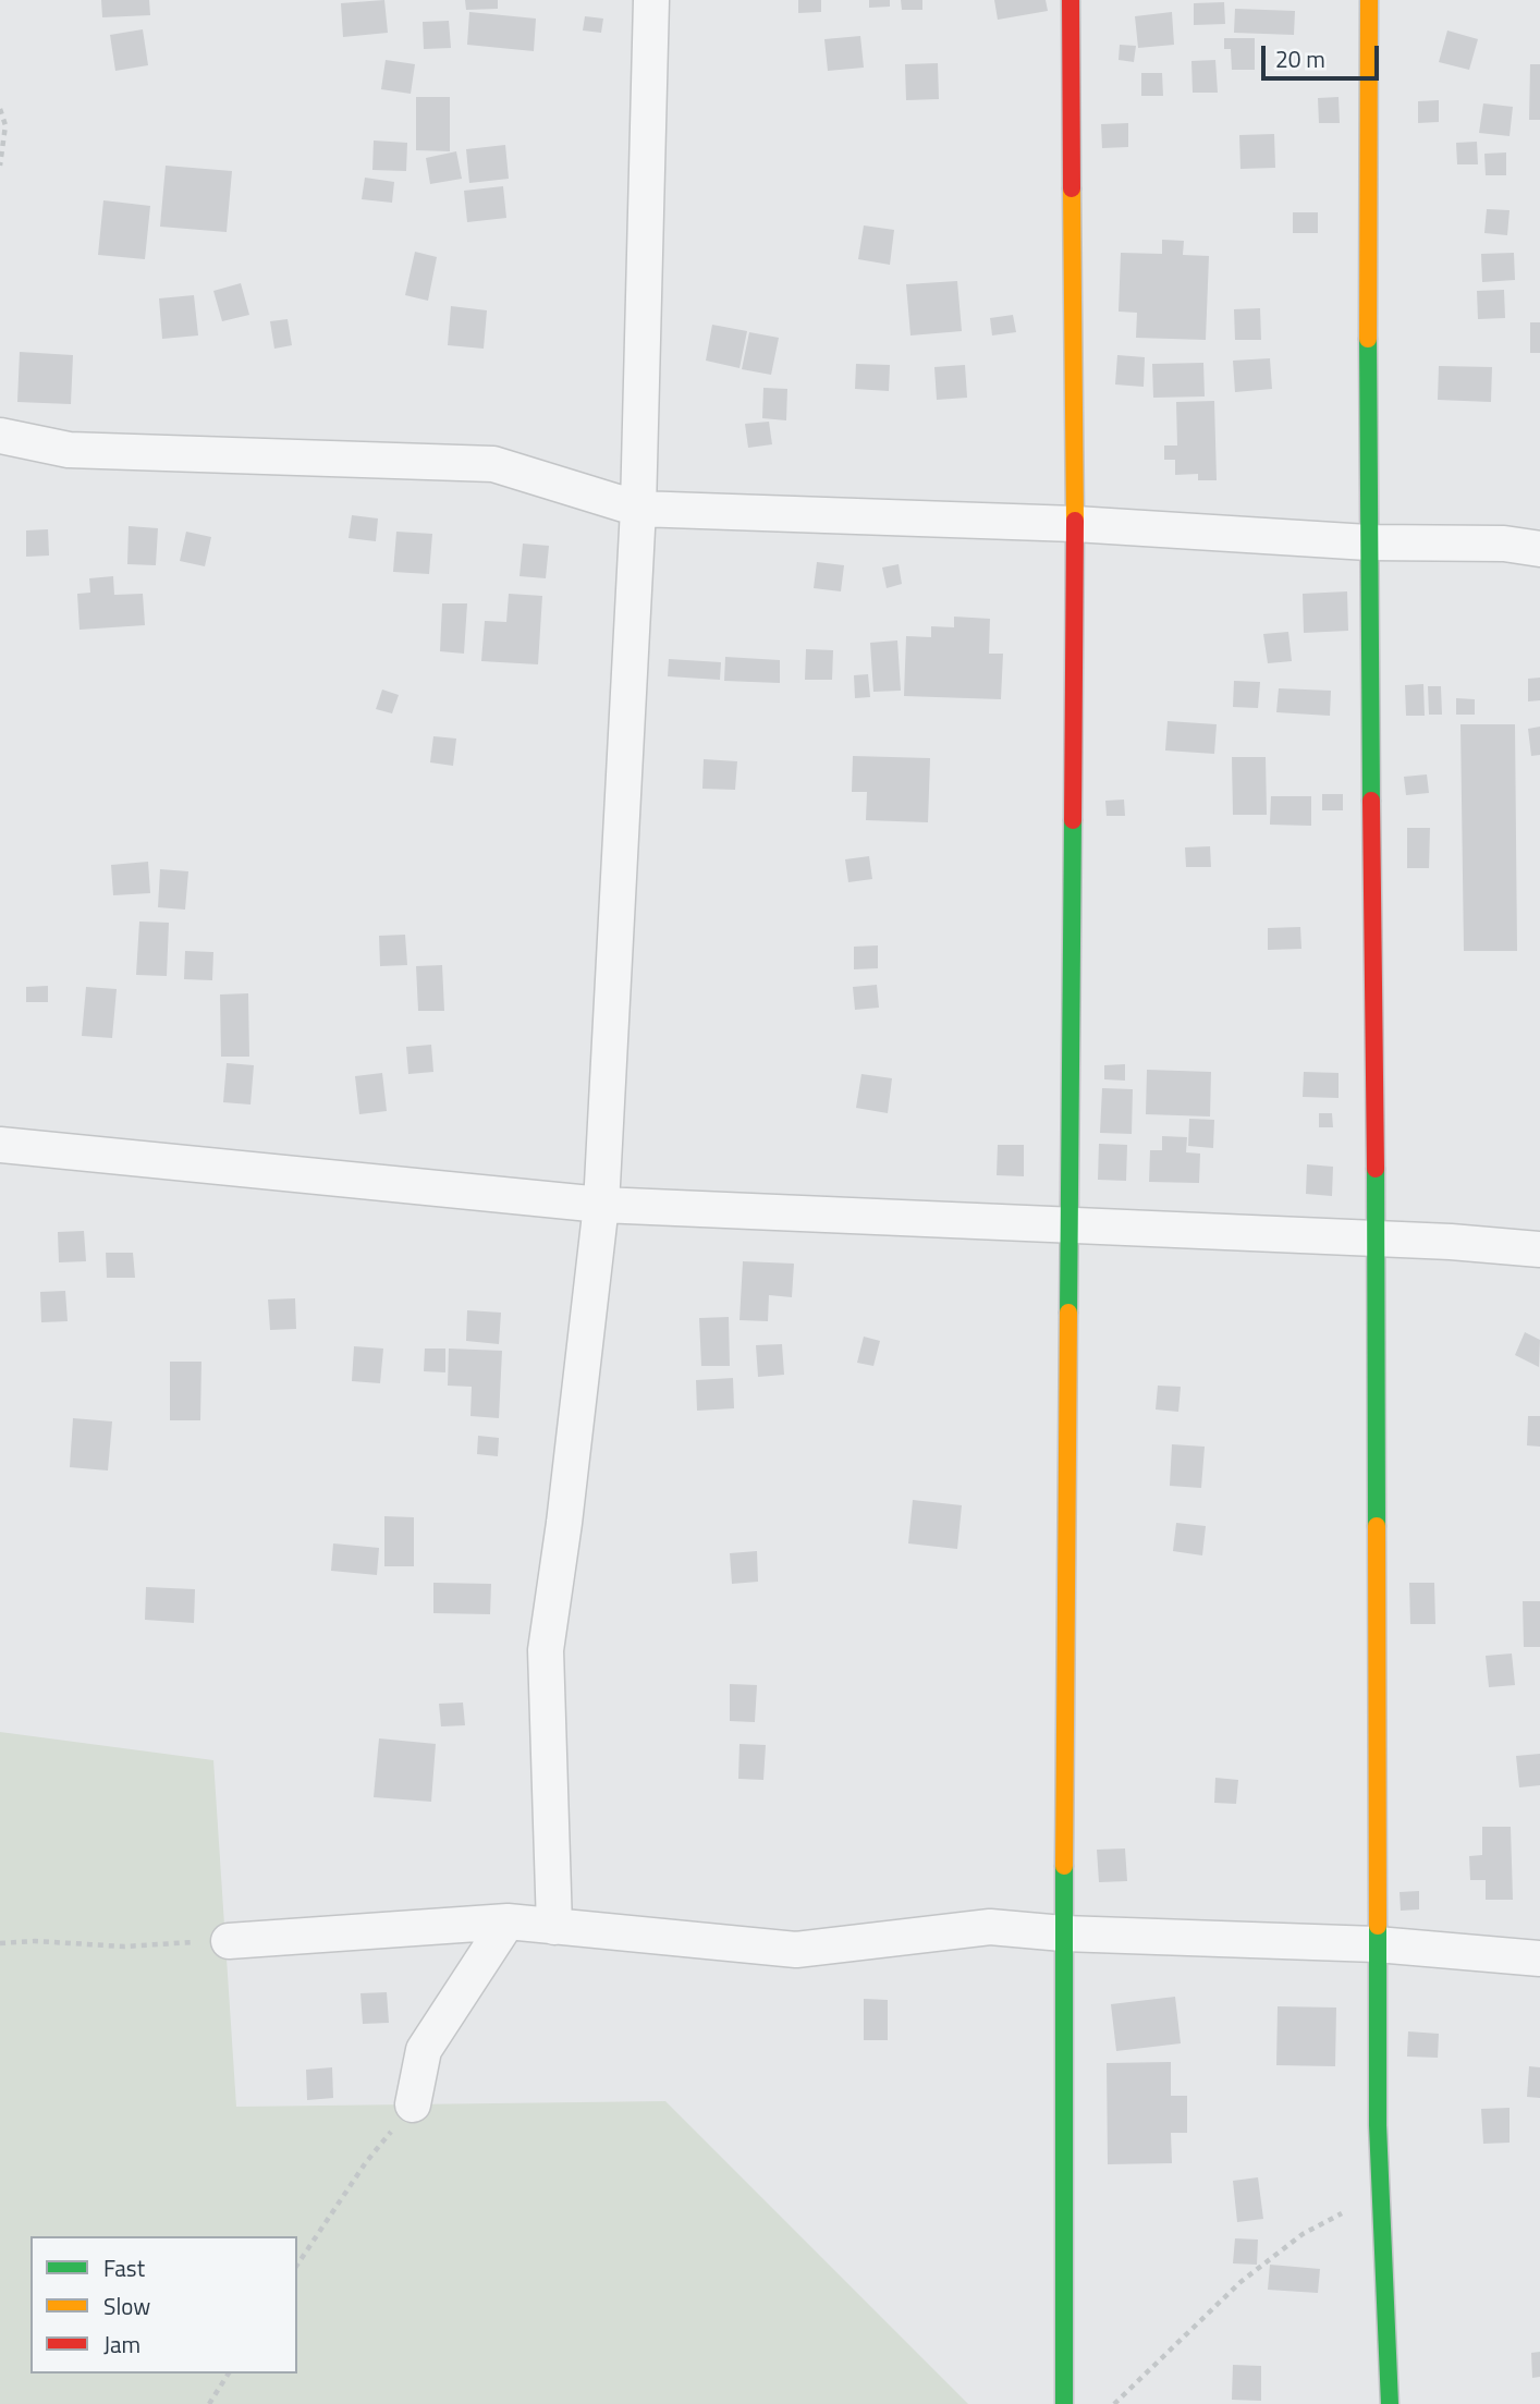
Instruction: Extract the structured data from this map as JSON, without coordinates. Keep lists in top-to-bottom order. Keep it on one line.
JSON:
{"legend":["Fast","Slow","Jam"],"scale_bar":"20 m"}
